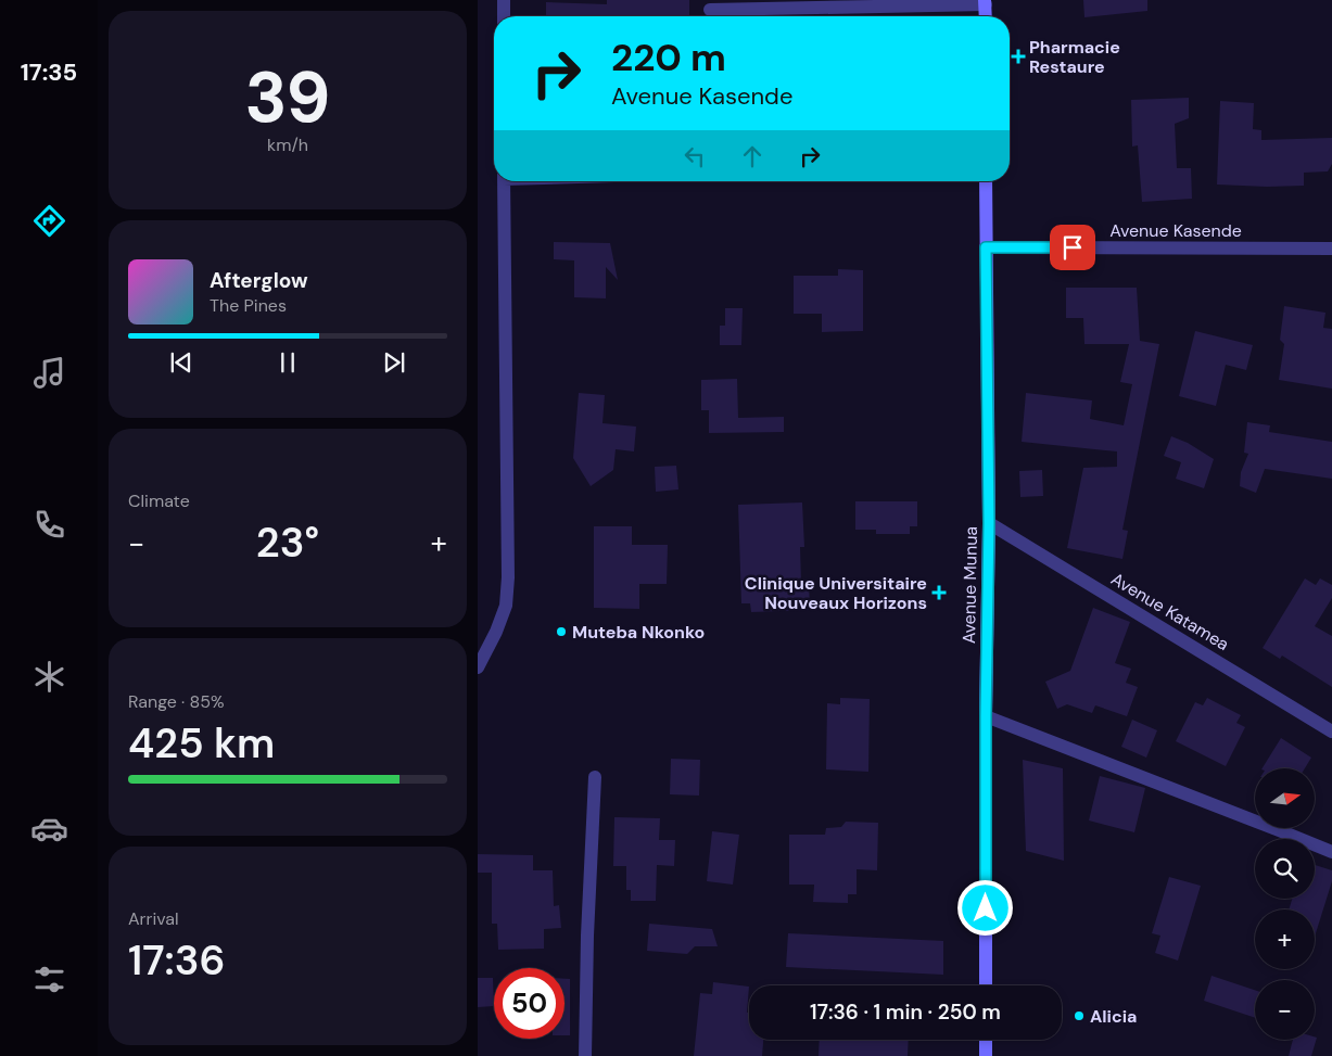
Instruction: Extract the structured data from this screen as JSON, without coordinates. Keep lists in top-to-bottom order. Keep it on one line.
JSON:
{"streets":{"main road":["Avenue Munua"],"street":["Avenue Kasende","Avenue Katamea"]},"crossings":[["Avenue Kasende","Avenue Munua"],["Avenue Munua","Avenue Katamea"]],"places":{"health":["Pharmacie Restaure","Clinique Universitaire Nouveaux Horizons"],"other":["Muteba Nkonko","Alicia"]},"north":"right","page":{"tabs":"17:35","tile":[["39","km/h"],"Climate",["Range · 85%","425 km"],["Arrival","17:36"]],"turn":["220 m","Avenue Kasende"],"song":["Afterglow","The Pines"],"heat":["−","23°","+"],"map_buttons":["+","−"],"limit":"50","trip":"17:36 · 1 min · 250 m"}}
